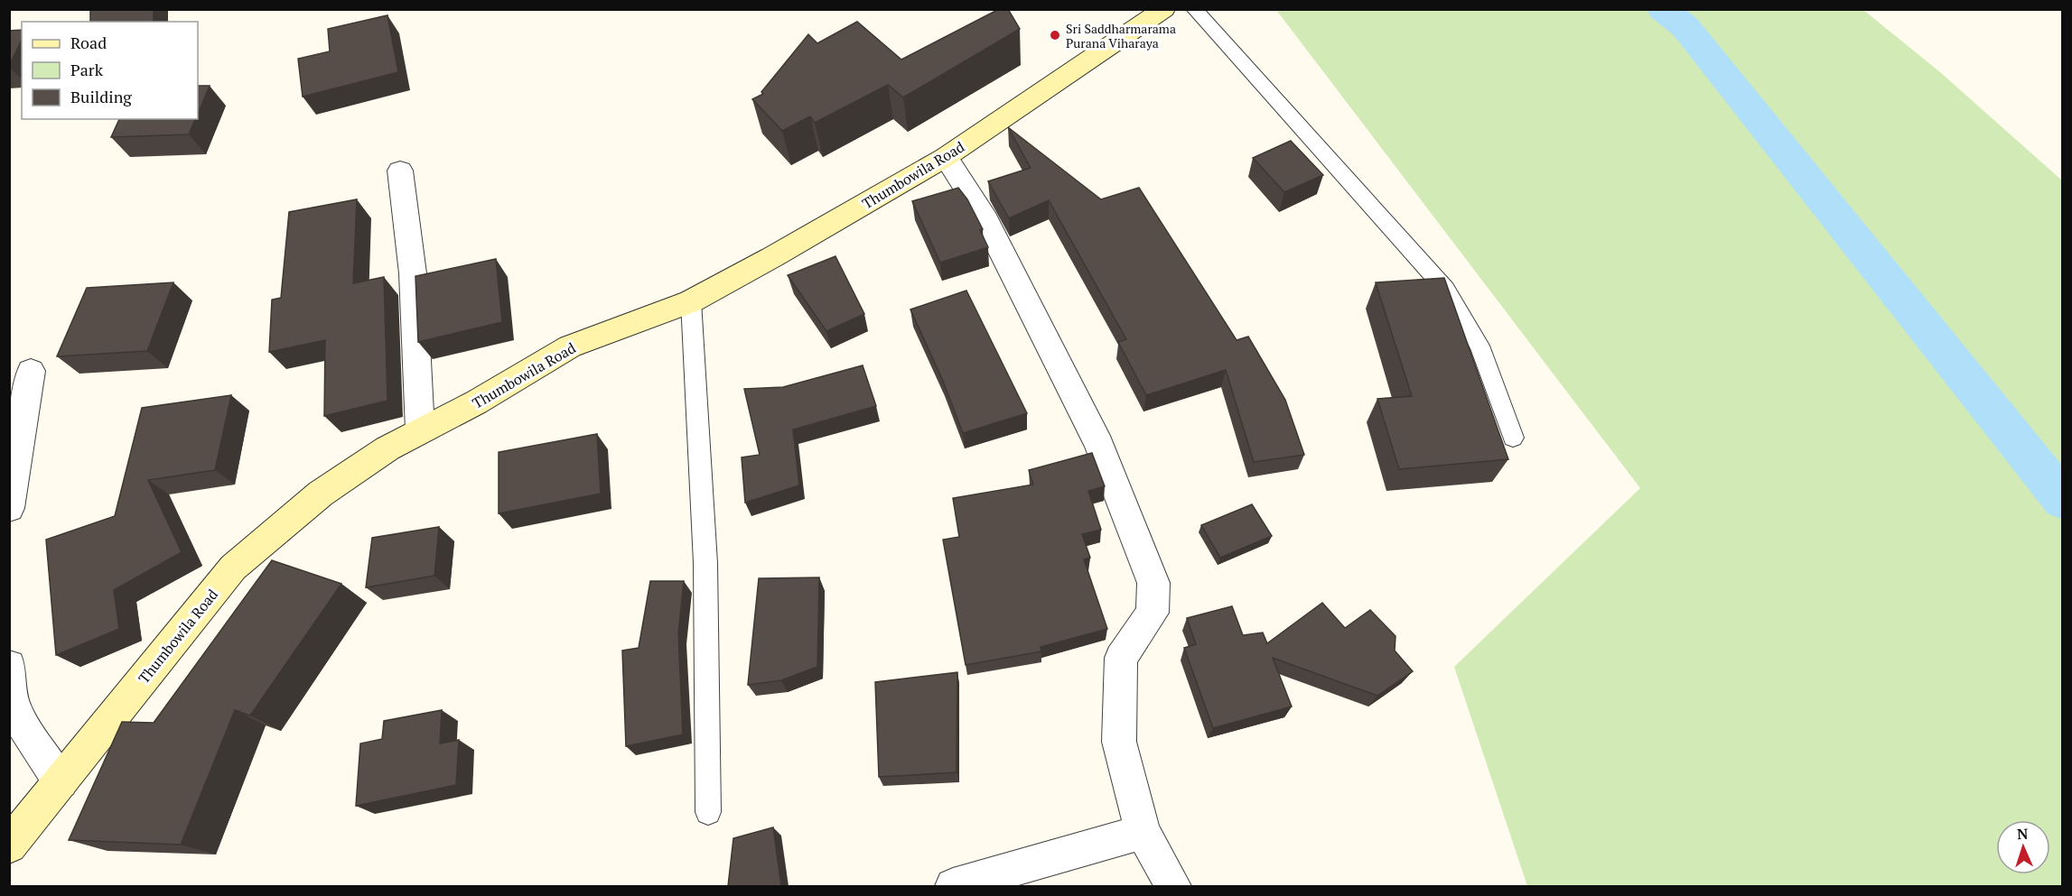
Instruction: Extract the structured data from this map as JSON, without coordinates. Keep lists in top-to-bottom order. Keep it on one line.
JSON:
{"streets":{"street":["Thumbowila Road"]},"places":["Sri Saddharmarama Purana Viharaya"],"legend":["Road","Park","Building"],"north":"top"}
